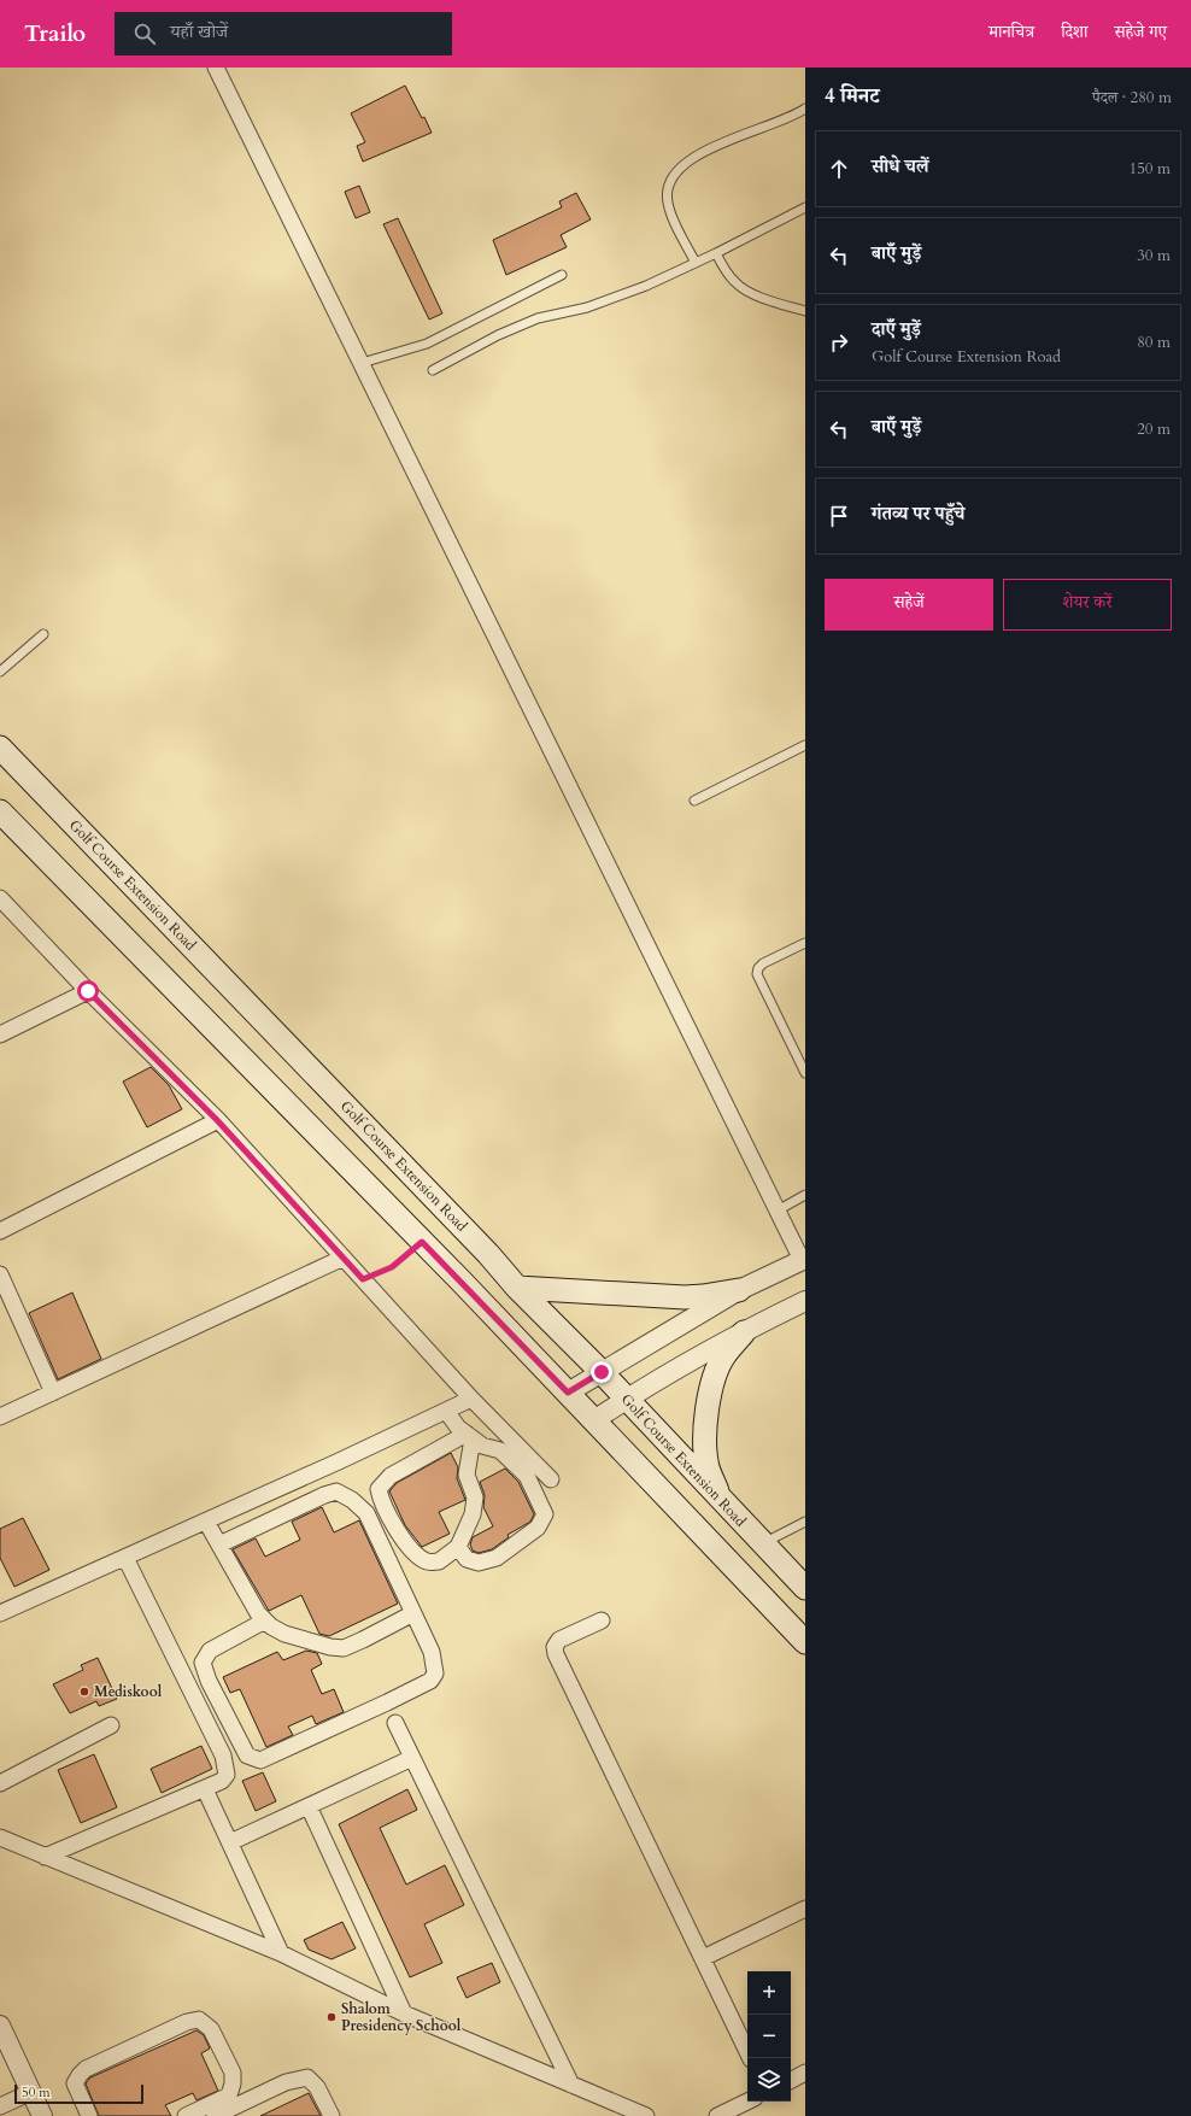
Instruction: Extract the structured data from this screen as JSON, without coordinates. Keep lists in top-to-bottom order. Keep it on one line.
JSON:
{"streets":{"main road":["Golf Course Extension Road"]},"places":["Mediskool","Shalom Presidency School"],"scale_bar":"50 m","page":{"header":"Trailo","search":"यहाँ खोजें","nav":["मानचित्र","दिशा","सहेजे गए"],"heading":["4 मिनट","पैदल · 280 m"],"list":[["सीधे चलें","150 m"],["बाएँ मुड़ें","30 m"],["दाएँ मुड़ें","Golf Course Extension Road","80 m"],["बाएँ मुड़ें","20 m"],"गंतव्य पर पहुँचे"],"buttons":["सहेजें","शेयर करें"],"map_buttons":["+","−"],"scale":"50 m"}}
